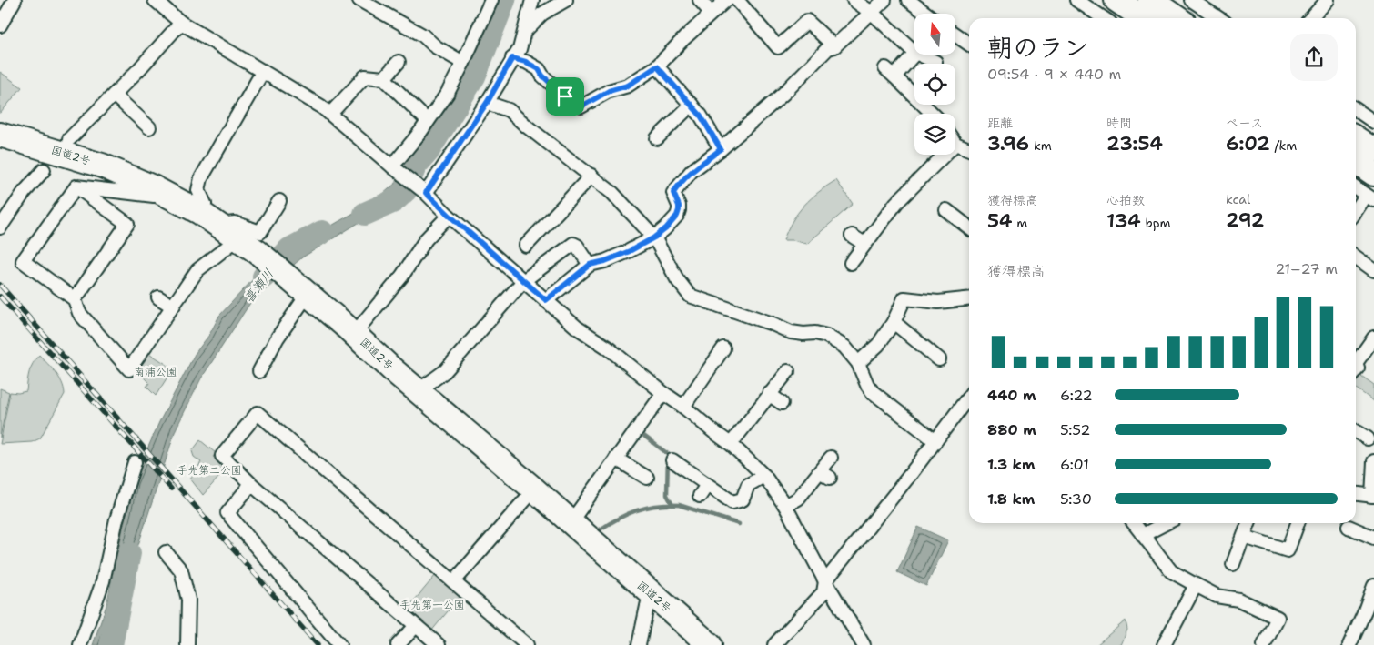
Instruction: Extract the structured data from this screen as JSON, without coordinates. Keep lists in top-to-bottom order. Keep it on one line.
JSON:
{"streets":{"highway":["国道2号"]},"water":["喜瀬川"],"parks":["南浦公園","手先第二公園","手先第一公園"],"north":"top","page":{"heading":["朝のラン","09:54 · 9 × 440 m"],"stats":[["距離","3.96 km"],["時間","23:54"],["ペース","6:02 /km"],["獲得標高","54 m"],["心拍数","134 bpm"],["kcal","292"]],"chart":["獲得標高","21–27 m"],"list":[{"name":"440 m","note":"6:22"},{"name":"880 m","note":"5:52"},{"name":"1.3 km","note":"6:01"},{"name":"1.8 km","note":"5:30"}]}}
